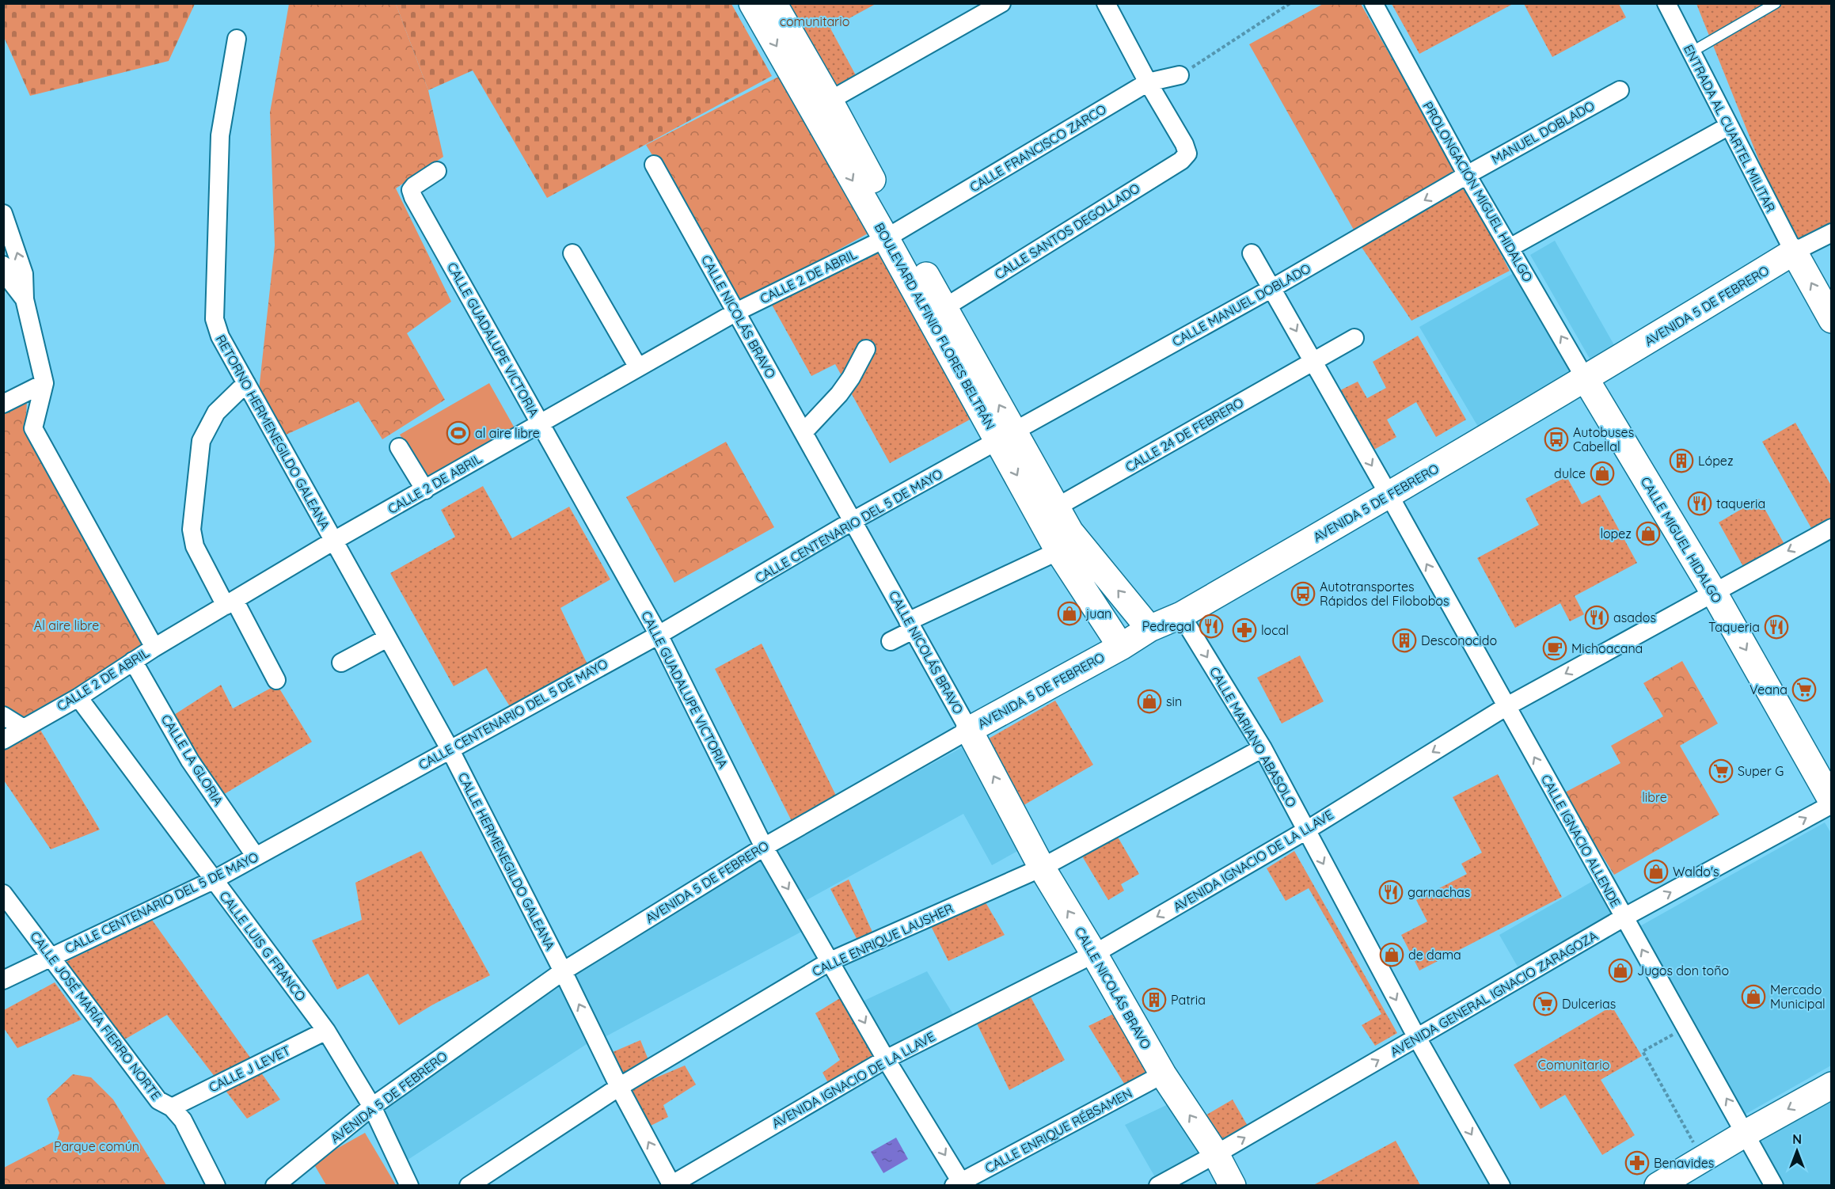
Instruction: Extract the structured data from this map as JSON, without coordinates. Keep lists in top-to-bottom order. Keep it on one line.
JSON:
{"streets":{"street":["ENTRADA AL CUARTEL MILITAR","MANUEL DOBLADO","CALLE FRANCISCO ZARCO","PROLONGACIÓN MIGUEL HIDALGO","CALLE SANTOS DEGOLLADO","CALLE 2 DE ABRIL","CALLE MANUEL DOBLADO","AVENIDA 5 DE FEBRERO","CALLE NICOLÁS BRAVO","BOULEVARD ALFINIO FLORES BELTRÁN","CALLE GUADALUPE VICTORIA","RETORNO HERMENEGILDO GALEANA","CALLE 24 DE FEBRERO","CALLE CENTENARIO DEL 5 DE MAYO","CALLE MIGUEL HIDALGO","CALLE MARIANO ABASOLO","CALLE LA GLORIA","CALLE IGNACIO ALLENDE","AVENIDA IGNACIO DE LA LLAVE","CALLE HERMENEGILDO GALEANA","CALLE ENRIQUE LAUSHER","CALLE LUIS G FRANCO","AVENIDA GENERAL IGNACIO ZARAGOZA","CALLE JOSÉ MARÍA FIERRO NORTE","CALLE J LEVET","CALLE ENRIQUE RÉBSAMEN"]},"crossings":[["ENTRADA AL CUARTEL MILITAR","AVENIDA 5 DE FEBRERO"],["MANUEL DOBLADO","PROLONGACIÓN MIGUEL HIDALGO"],["MANUEL DOBLADO","CALLE MANUEL DOBLADO"],["CALLE FRANCISCO ZARCO","CALLE SANTOS DEGOLLADO"],["CALLE FRANCISCO ZARCO","CALLE 2 DE ABRIL"],["CALLE FRANCISCO ZARCO","BOULEVARD ALFINIO FLORES BELTRÁN"],["PROLONGACIÓN MIGUEL HIDALGO","CALLE MANUEL DOBLADO"],["PROLONGACIÓN MIGUEL HIDALGO","AVENIDA 5 DE FEBRERO"],["PROLONGACIÓN MIGUEL HIDALGO","CALLE MIGUEL HIDALGO"],["CALLE SANTOS DEGOLLADO","BOULEVARD ALFINIO FLORES BELTRÁN"],["CALLE 2 DE ABRIL","CALLE NICOLÁS BRAVO"],["CALLE 2 DE ABRIL","BOULEVARD ALFINIO FLORES BELTRÁN"],["CALLE 2 DE ABRIL","CALLE GUADALUPE VICTORIA"],["CALLE 2 DE ABRIL","RETORNO HERMENEGILDO GALEANA"],["CALLE 2 DE ABRIL","CALLE LA GLORIA"],["CALLE 2 DE ABRIL","CALLE HERMENEGILDO GALEANA"],["CALLE 2 DE ABRIL","CALLE LUIS G FRANCO"],["CALLE MANUEL DOBLADO","BOULEVARD ALFINIO FLORES BELTRÁN"],["CALLE MANUEL DOBLADO","CALLE CENTENARIO DEL 5 DE MAYO"],["CALLE MANUEL DOBLADO","CALLE IGNACIO ALLENDE"],["AVENIDA 5 DE FEBRERO","CALLE NICOLÁS BRAVO"],["AVENIDA 5 DE FEBRERO","BOULEVARD ALFINIO FLORES BELTRÁN"],["AVENIDA 5 DE FEBRERO","CALLE GUADALUPE VICTORIA"],["AVENIDA 5 DE FEBRERO","CALLE MIGUEL HIDALGO"],["AVENIDA 5 DE FEBRERO","CALLE MARIANO ABASOLO"],["AVENIDA 5 DE FEBRERO","CALLE IGNACIO ALLENDE"],["AVENIDA 5 DE FEBRERO","CALLE HERMENEGILDO GALEANA"],["AVENIDA 5 DE FEBRERO","CALLE LUIS G FRANCO"],["CALLE NICOLÁS BRAVO","CALLE CENTENARIO DEL 5 DE MAYO"],["CALLE NICOLÁS BRAVO","AVENIDA IGNACIO DE LA LLAVE"],["CALLE NICOLÁS BRAVO","CALLE ENRIQUE LAUSHER"],["CALLE NICOLÁS BRAVO","AVENIDA GENERAL IGNACIO ZARAGOZA"],["CALLE NICOLÁS BRAVO","CALLE ENRIQUE RÉBSAMEN"],["BOULEVARD ALFINIO FLORES BELTRÁN","CALLE 24 DE FEBRERO"],["BOULEVARD ALFINIO FLORES BELTRÁN","CALLE CENTENARIO DEL 5 DE MAYO"],["CALLE GUADALUPE VICTORIA","CALLE CENTENARIO DEL 5 DE MAYO"],["CALLE GUADALUPE VICTORIA","AVENIDA IGNACIO DE LA LLAVE"],["CALLE GUADALUPE VICTORIA","CALLE ENRIQUE LAUSHER"],["CALLE GUADALUPE VICTORIA","CALLE ENRIQUE RÉBSAMEN"],["RETORNO HERMENEGILDO GALEANA","CALLE HERMENEGILDO GALEANA"],["CALLE 24 DE FEBRERO","CALLE IGNACIO ALLENDE"],["CALLE CENTENARIO DEL 5 DE MAYO","CALLE LA GLORIA"],["CALLE CENTENARIO DEL 5 DE MAYO","CALLE HERMENEGILDO GALEANA"],["CALLE CENTENARIO DEL 5 DE MAYO","CALLE LUIS G FRANCO"],["CALLE CENTENARIO DEL 5 DE MAYO","CALLE JOSÉ MARÍA FIERRO NORTE"],["CALLE MIGUEL HIDALGO","AVENIDA IGNACIO DE LA LLAVE"],["CALLE MIGUEL HIDALGO","AVENIDA GENERAL IGNACIO ZARAGOZA"],["CALLE MARIANO ABASOLO","AVENIDA IGNACIO DE LA LLAVE"],["CALLE MARIANO ABASOLO","CALLE ENRIQUE LAUSHER"],["CALLE MARIANO ABASOLO","AVENIDA GENERAL IGNACIO ZARAGOZA"],["CALLE IGNACIO ALLENDE","AVENIDA IGNACIO DE LA LLAVE"],["CALLE IGNACIO ALLENDE","AVENIDA GENERAL IGNACIO ZARAGOZA"],["AVENIDA IGNACIO DE LA LLAVE","CALLE HERMENEGILDO GALEANA"],["CALLE HERMENEGILDO GALEANA","CALLE ENRIQUE LAUSHER"],["CALLE LUIS G FRANCO","CALLE J LEVET"],["CALLE JOSÉ MARÍA FIERRO NORTE","CALLE J LEVET"]],"one_way":["PROLONGACIÓN MIGUEL HIDALGO","CALLE MANUEL DOBLADO","CALLE MIGUEL HIDALGO","CALLE MARIANO ABASOLO","AVENIDA IGNACIO DE LA LLAVE","AVENIDA GENERAL IGNACIO ZARAGOZA"],"parks":["comunitario","Al aire libre","libre","Comunitario","Parque común"],"places":{"sports":["al aire libre"],"bus stop":["Autobuses Cabellal","Autotransportes Rápidos del Filobobos"],"building":["López","Desconocido","Patria"],"shop":["dulce","lopez","juan","sin","Waldo's","de dama","Jugos don toño","Mercado Municipal"],"restaurant":["taqueria","asados","Pedregal","Taqueria","garnachas"],"pharmacy":["local","Benavides"],"cafe":["Michoacana"],"supermarket":["Veana","Super G","Dulcerias"]},"north":"top"}
